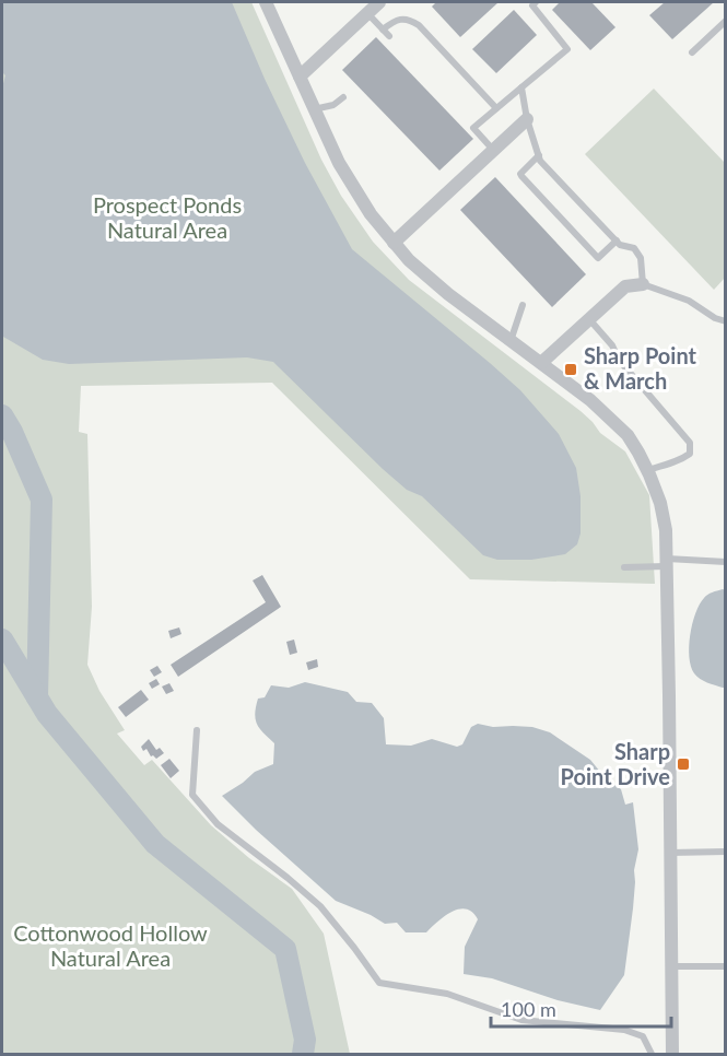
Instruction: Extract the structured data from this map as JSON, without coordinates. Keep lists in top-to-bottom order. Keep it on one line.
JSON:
{"parks":["Prospect Ponds Natural Area","Cottonwood Hollow Natural Area"],"places":{"transit":["Sharp Point & March","Sharp Point Drive"]},"scale_bar":"100 m"}
